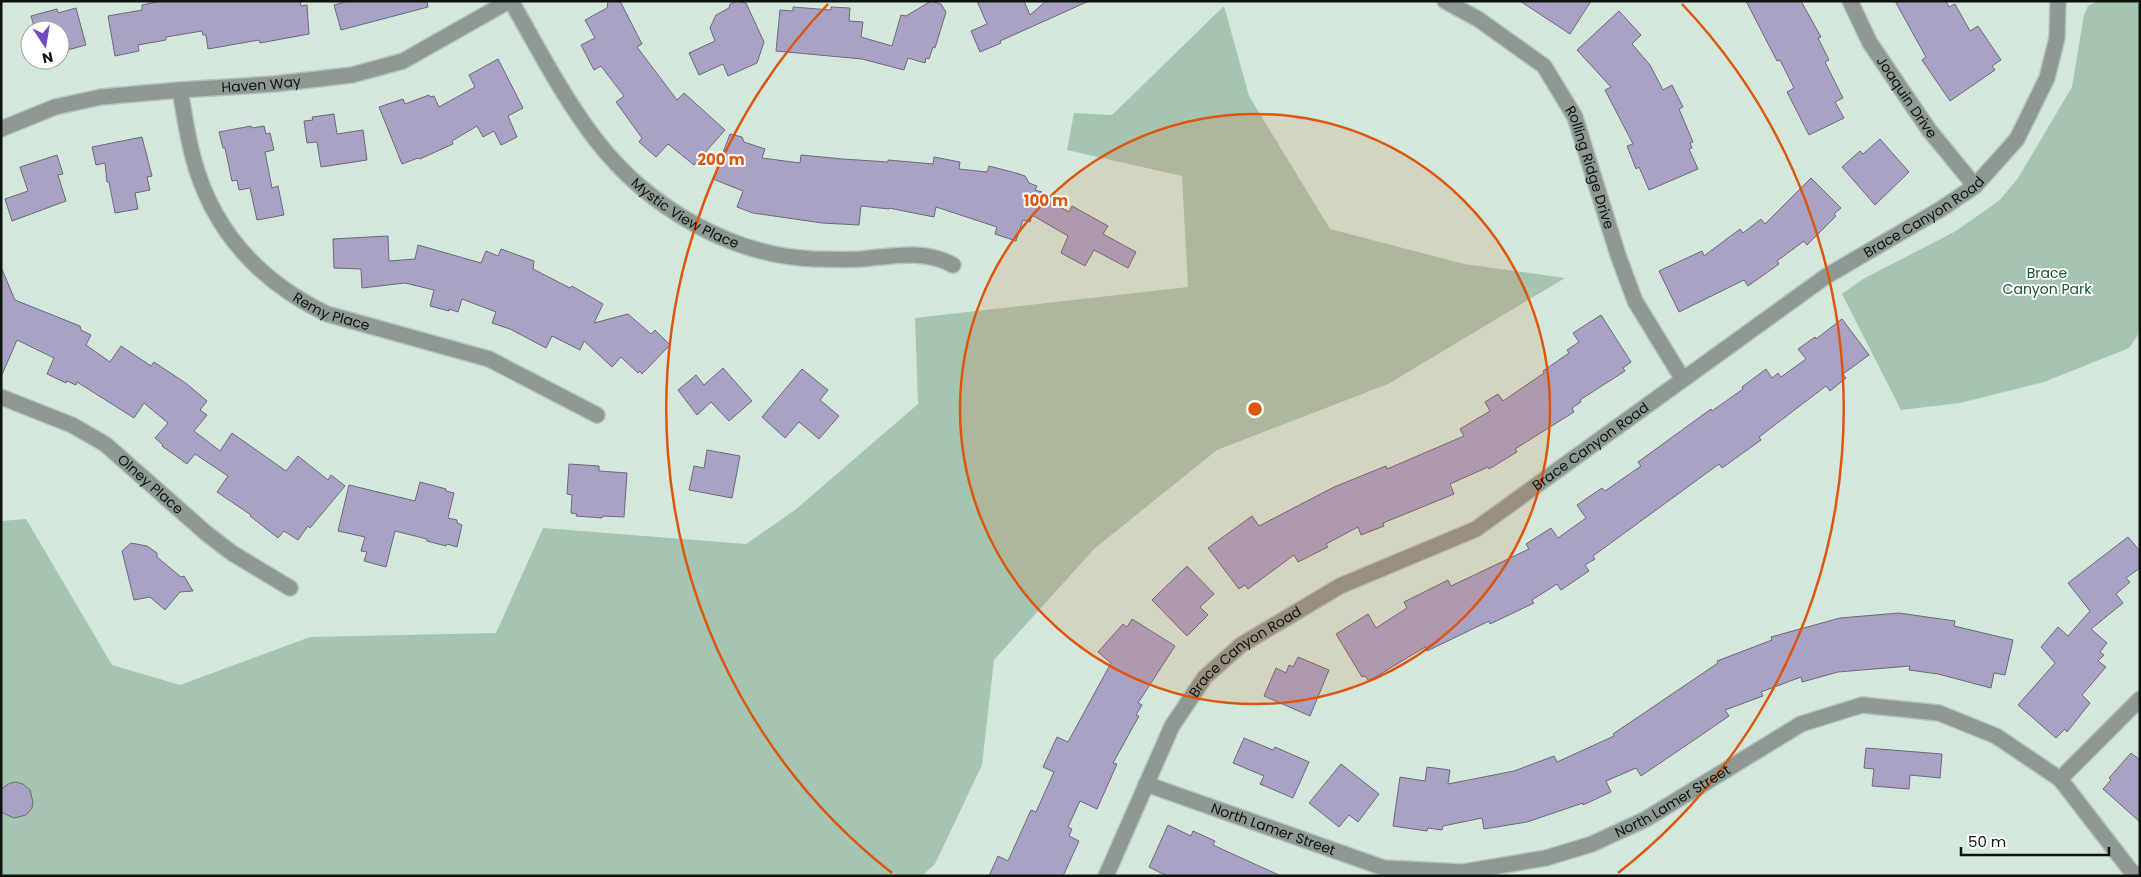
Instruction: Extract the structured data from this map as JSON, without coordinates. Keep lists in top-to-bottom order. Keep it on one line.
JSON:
{"streets":{"street":["Haven Way","Joaquin Drive","Rolling Ridge Drive","Mystic View Place","Brace Canyon Road","Remy Place","Olney Place","North Lamer Street"]},"crossings":[["Haven Way","Mystic View Place"],["Haven Way","Remy Place"],["Joaquin Drive","Brace Canyon Road"],["Rolling Ridge Drive","Brace Canyon Road"],["Brace Canyon Road","North Lamer Street"]],"parks":["Brace Canyon Park"],"scale_bar":"50 m","north":"bottom","rings":["200 m","100 m"]}
